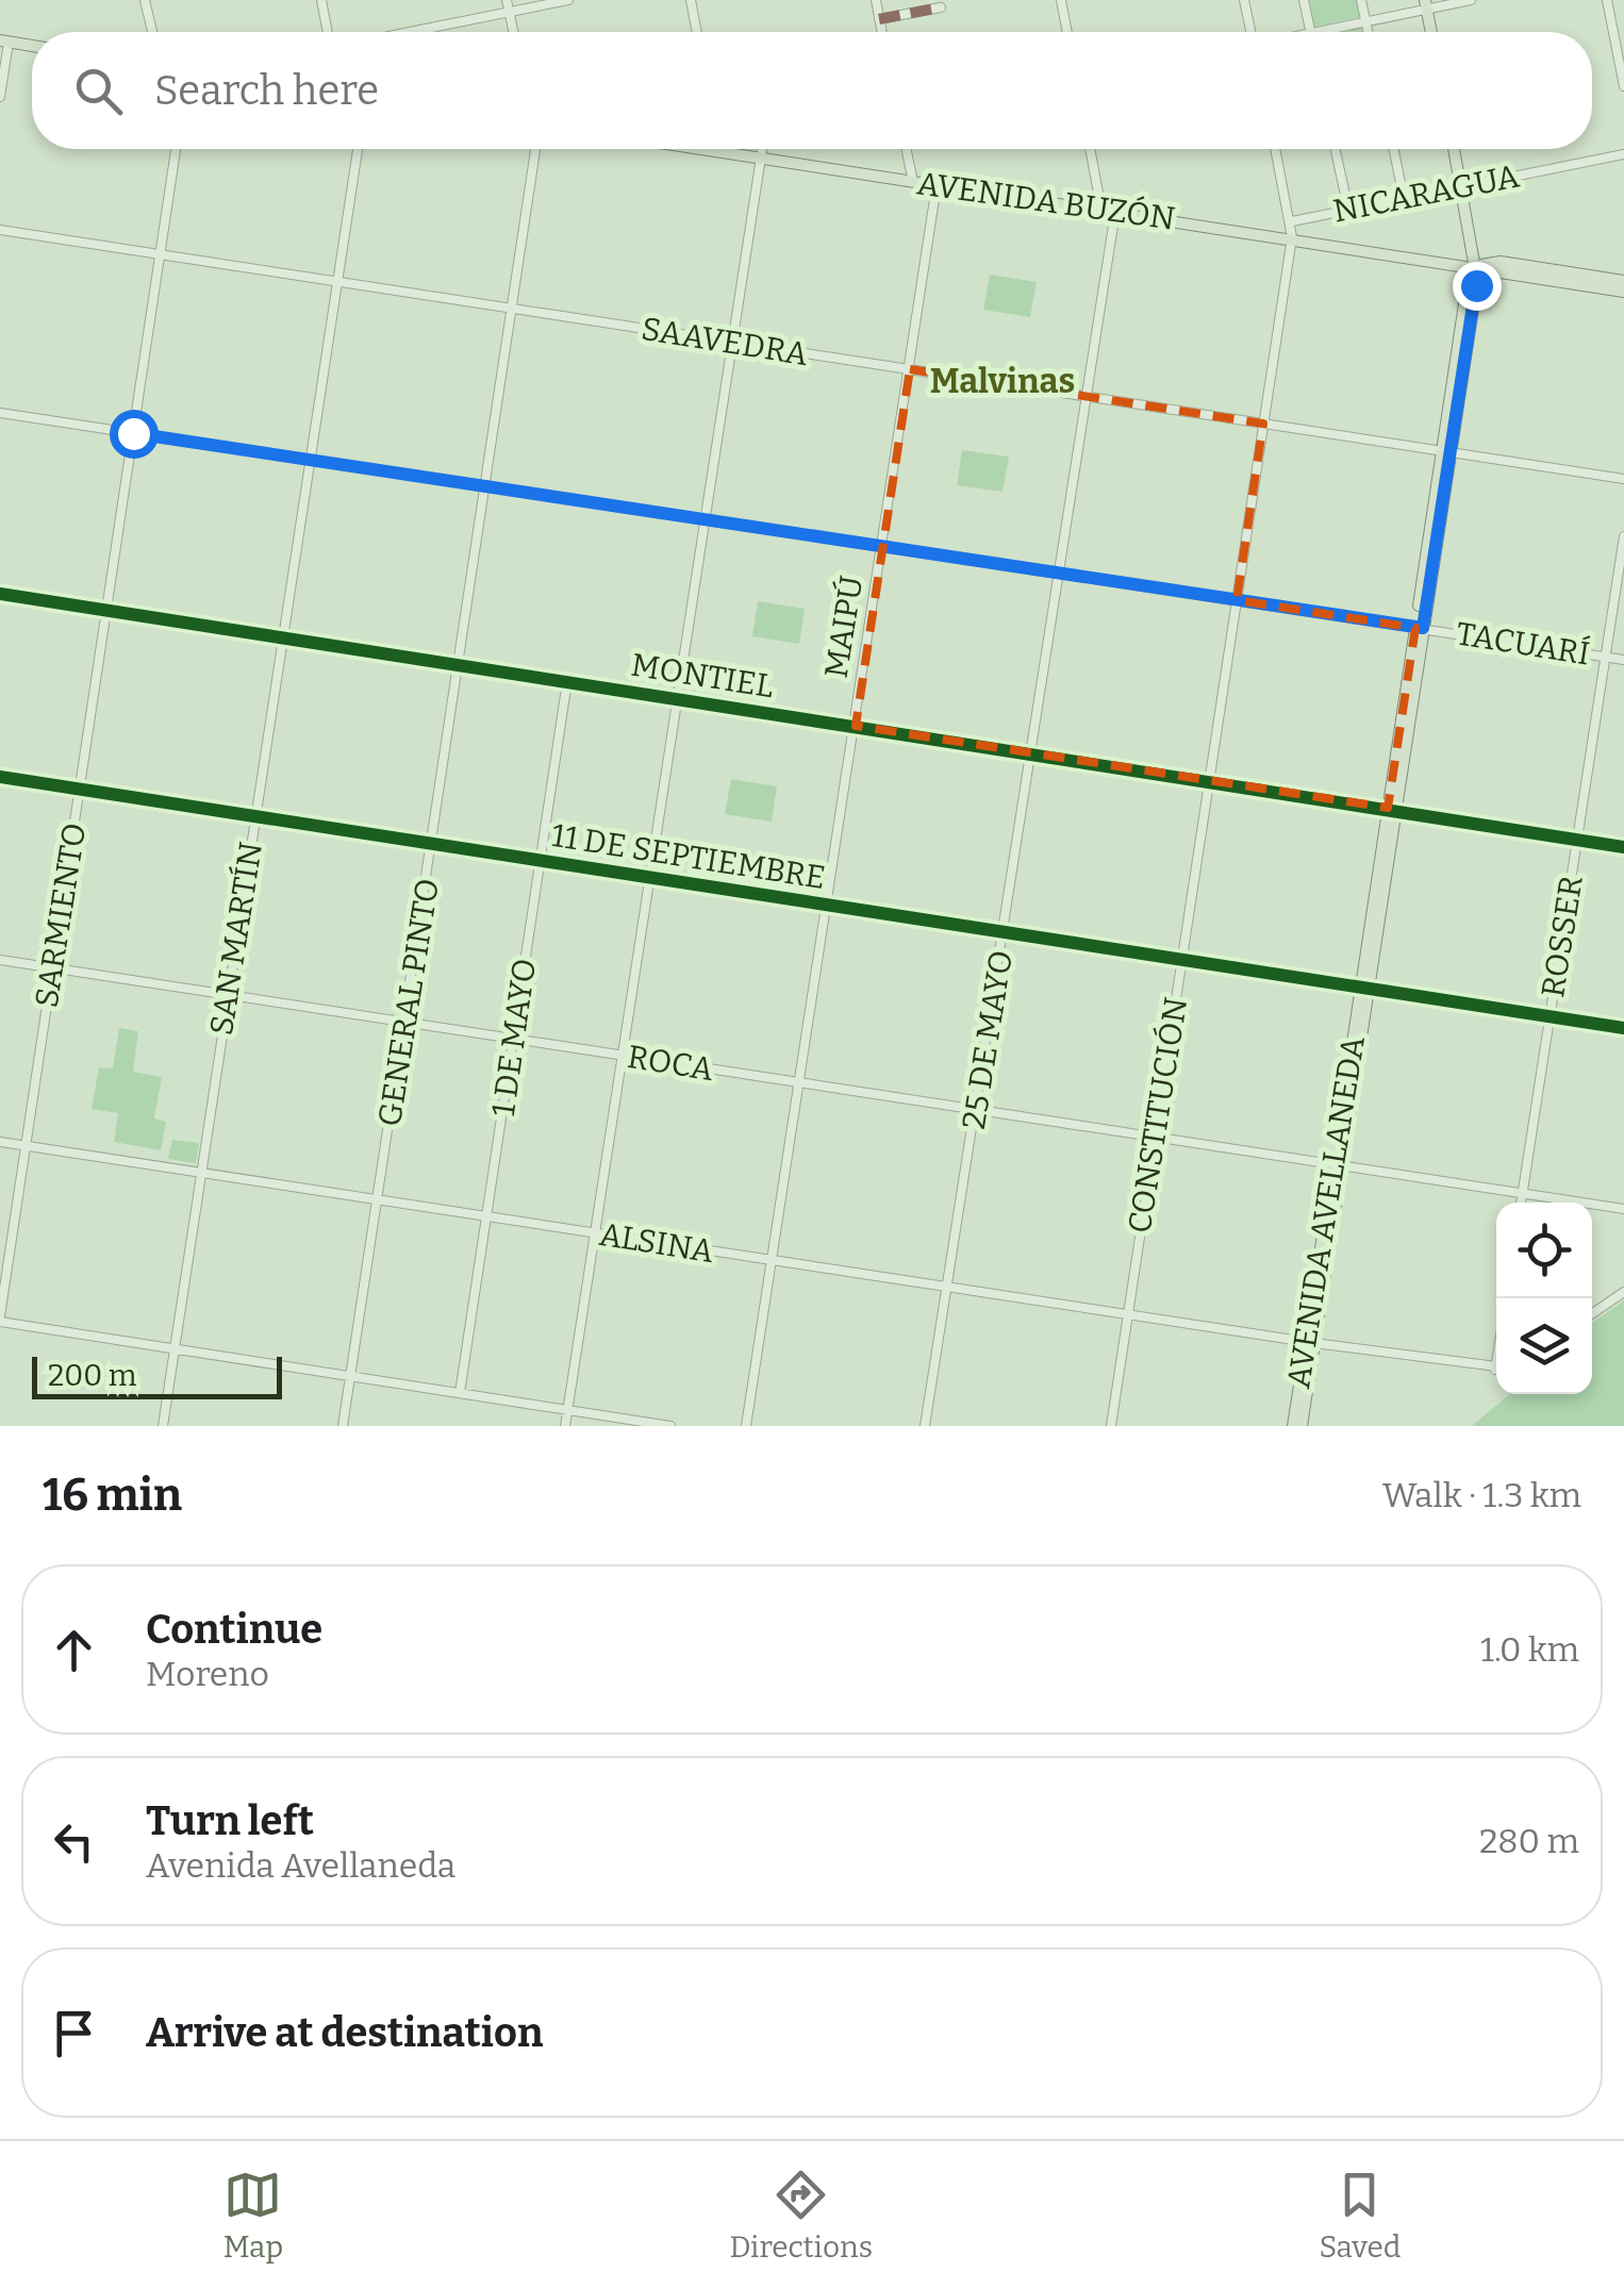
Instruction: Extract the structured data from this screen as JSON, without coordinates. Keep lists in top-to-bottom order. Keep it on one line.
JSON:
{"streets":{"main road":["AVENIDA BUZÓN","AVENIDA AVELLANEDA"],"street":["NICARAGUA","SAAVEDRA","MAIPÚ","TACUARÍ","MONTIEL","11 DE SEPTIEMBRE","SARMIENTO","ROSSER","SAN MARTÍN","GENERAL PINTO","1 DE MAYO","25 DE MAYO","ROCA","CONSTITUCIÓN","ALSINA"]},"crossings":[["NICARAGUA","CONSTITUCIÓN"],["AVENIDA BUZÓN","MAIPÚ"],["AVENIDA BUZÓN","25 DE MAYO"],["AVENIDA BUZÓN","CONSTITUCIÓN"],["AVENIDA BUZÓN","AVENIDA AVELLANEDA"],["SAAVEDRA","MAIPÚ"],["SAAVEDRA","SARMIENTO"],["SAAVEDRA","SAN MARTÍN"],["SAAVEDRA","GENERAL PINTO"],["SAAVEDRA","25 DE MAYO"],["SAAVEDRA","CONSTITUCIÓN"],["SAAVEDRA","AVENIDA AVELLANEDA"],["MAIPÚ","TACUARÍ"],["MAIPÚ","MONTIEL"],["MAIPÚ","11 DE SEPTIEMBRE"],["MAIPÚ","ROCA"],["MAIPÚ","ALSINA"],["TACUARÍ","SARMIENTO"],["TACUARÍ","ROSSER"],["TACUARÍ","SAN MARTÍN"],["TACUARÍ","GENERAL PINTO"],["TACUARÍ","25 DE MAYO"],["TACUARÍ","CONSTITUCIÓN"],["TACUARÍ","AVENIDA AVELLANEDA"],["MONTIEL","SARMIENTO"],["MONTIEL","ROSSER"],["MONTIEL","SAN MARTÍN"],["MONTIEL","GENERAL PINTO"],["MONTIEL","1 DE MAYO"],["MONTIEL","25 DE MAYO"],["MONTIEL","CONSTITUCIÓN"],["MONTIEL","AVENIDA AVELLANEDA"],["11 DE SEPTIEMBRE","SARMIENTO"],["11 DE SEPTIEMBRE","ROSSER"],["11 DE SEPTIEMBRE","SAN MARTÍN"],["11 DE SEPTIEMBRE","GENERAL PINTO"],["11 DE SEPTIEMBRE","1 DE MAYO"],["11 DE SEPTIEMBRE","25 DE MAYO"],["11 DE SEPTIEMBRE","CONSTITUCIÓN"],["11 DE SEPTIEMBRE","AVENIDA AVELLANEDA"],["SARMIENTO","ROCA"],["SARMIENTO","ALSINA"],["ROSSER","ROCA"],["SAN MARTÍN","ROCA"],["SAN MARTÍN","ALSINA"],["GENERAL PINTO","ROCA"],["GENERAL PINTO","ALSINA"],["1 DE MAYO","ROCA"],["1 DE MAYO","ALSINA"],["25 DE MAYO","ROCA"],["25 DE MAYO","ALSINA"],["ROCA","CONSTITUCIÓN"],["ROCA","AVENIDA AVELLANEDA"],["CONSTITUCIÓN","ALSINA"],["AVENIDA AVELLANEDA","ALSINA"]],"districts":["Malvinas"],"scale_bar":"200 m","page":{"search":"Search here","scale":"200 m","heading":["16 min","Walk · 1.3 km"],"list":[["Continue","Moreno","1.0 km"],["Turn left","Avenida Avellaneda","280 m"],"Arrive at destination"],"nav":["Map","Directions","Saved"]}}
